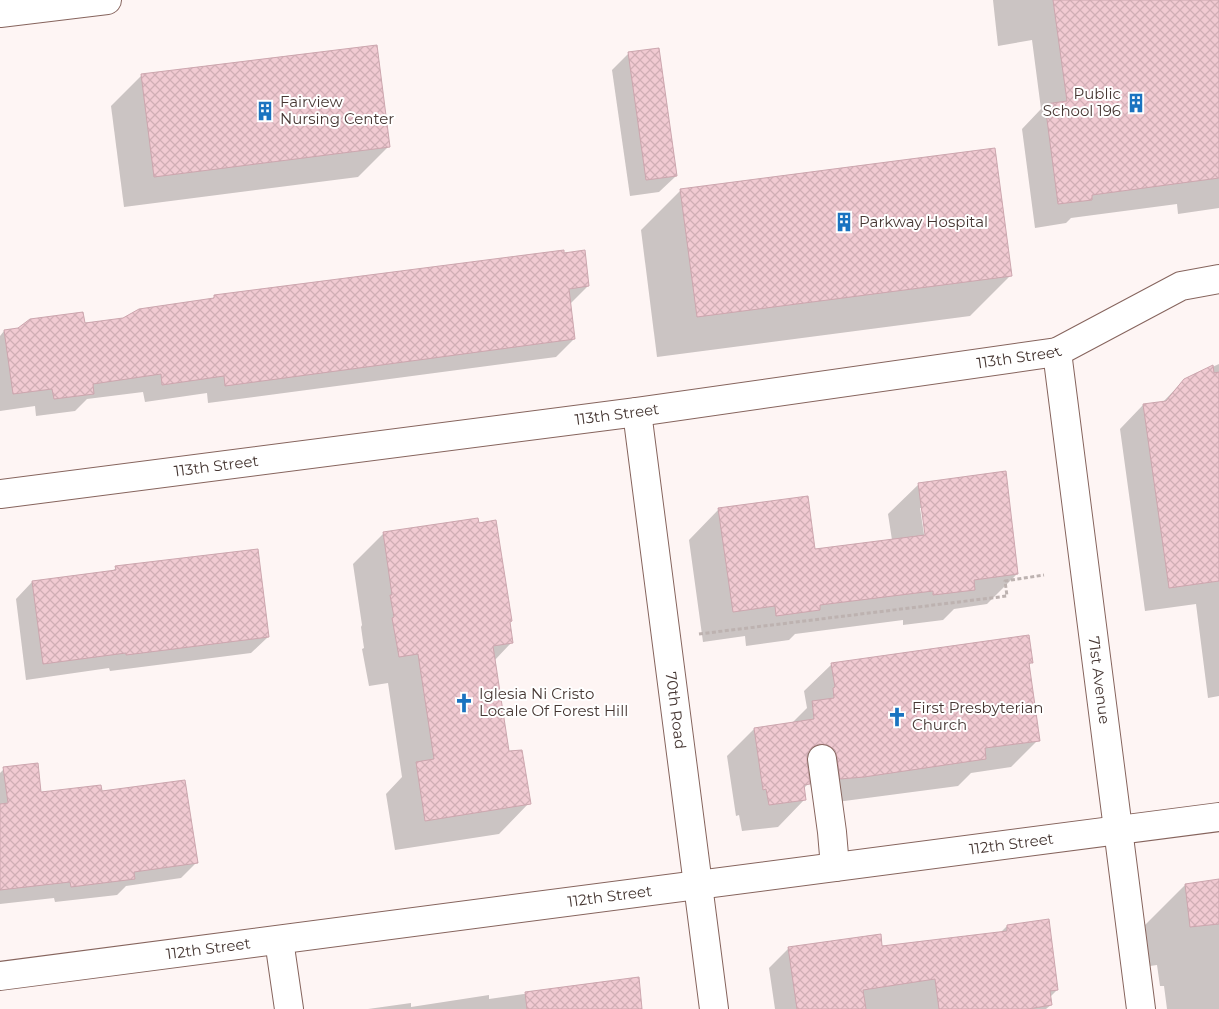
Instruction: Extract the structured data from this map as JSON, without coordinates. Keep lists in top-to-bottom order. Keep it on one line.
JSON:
{"streets":{"street":["113th Street","71st Avenue","70th Road","112th Street"]},"crossings":[["113th Street","71st Avenue"],["113th Street","70th Road"],["71st Avenue","112th Street"],["70th Road","112th Street"]],"places":{"building":["Public School 196","Fairview Nursing Center","Parkway Hospital"],"church":["Iglesia Ni Cristo Locale Of Forest Hill","First Presbyterian Church"]}}
